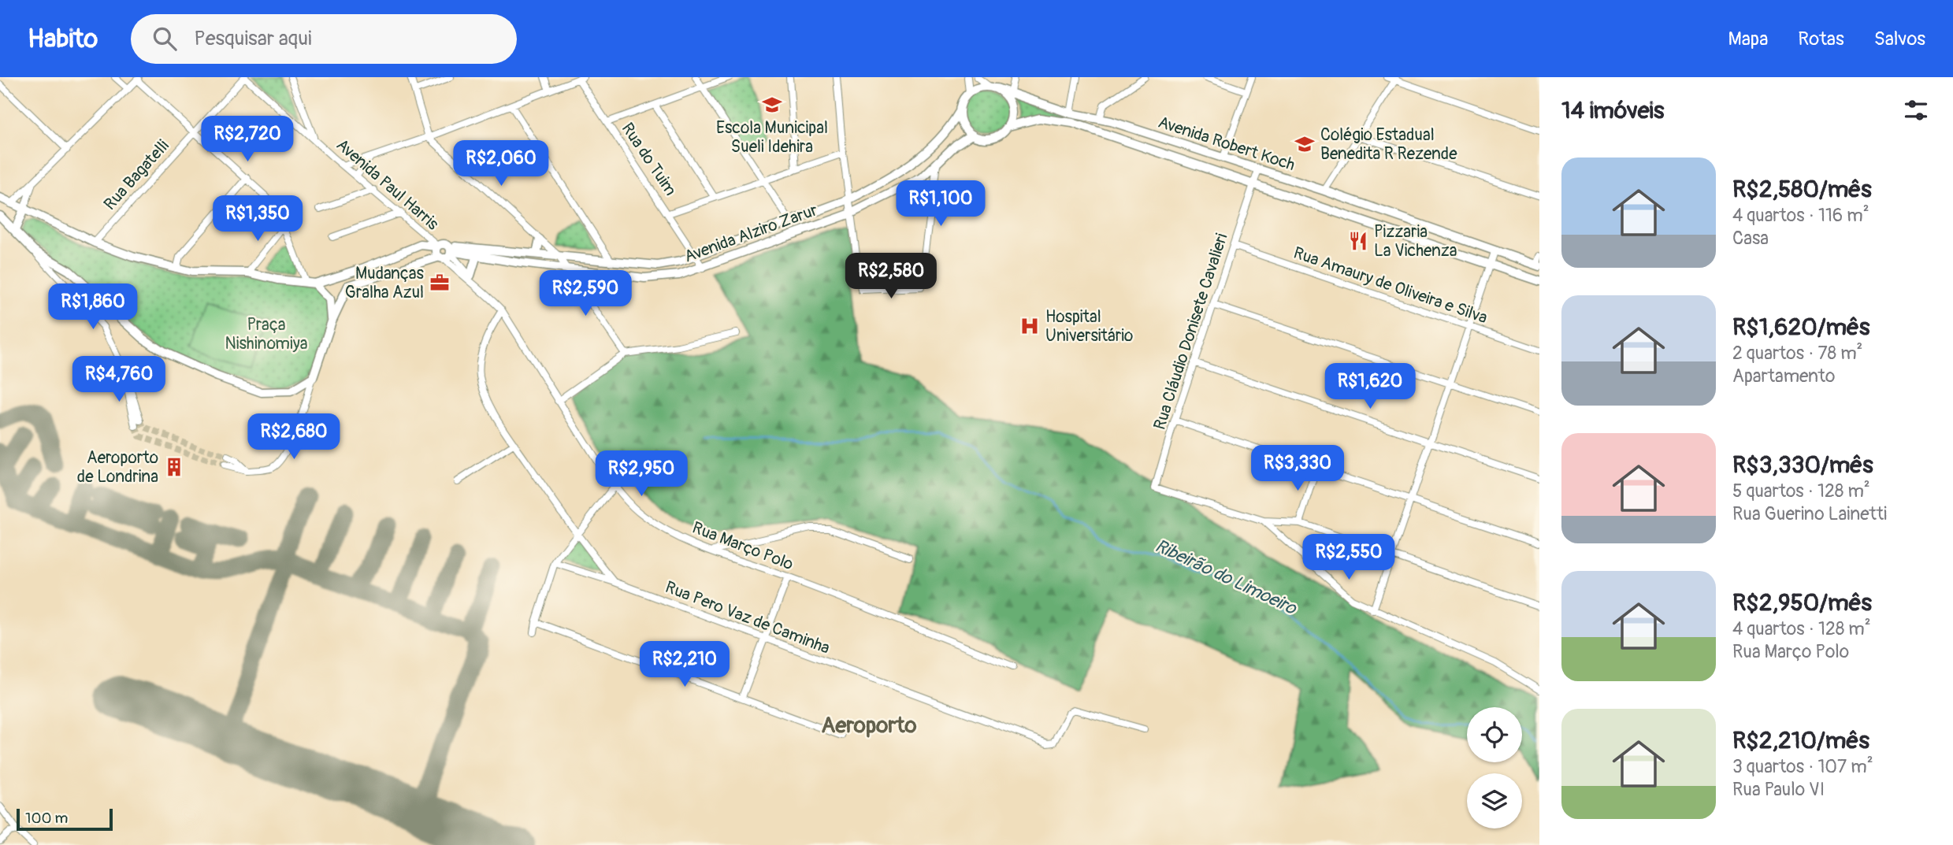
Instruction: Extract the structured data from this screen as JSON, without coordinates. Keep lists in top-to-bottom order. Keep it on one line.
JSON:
{"streets":{"main road":["Avenida Robert Koch","Avenida Alziro Zarur"],"street":["Rua do Tuim","Rua Bagatelli","Avenida Paul Harris","Rua Amaury de Oliveira e Silva","Rua Cláudio Donisete Cavalieri","Rua Março Polo","Rua Pero Vaz de Caminha"]},"crossings":[["Avenida Robert Koch","Avenida Alziro Zarur"],["Avenida Robert Koch","Rua Cláudio Donisete Cavalieri"],["Rua do Tuim","Avenida Alziro Zarur"],["Rua Bagatelli","Avenida Paul Harris"],["Avenida Alziro Zarur","Rua Março Polo"],["Rua Amaury de Oliveira e Silva","Rua Cláudio Donisete Cavalieri"],["Rua Março Polo","Rua Pero Vaz de Caminha"]],"districts":["Aeroporto"],"water":["Ribeirão do Limoeiro"],"parks":["Praça Nishinomiya"],"places":{"school or university":["Escola Municipal Sueli Idehira","Colégio Estadual Benedita R Rezende"],"restaurant":["Pizzaria La Vichenza"],"office":["Mudanças Gralha Azul"],"hospital":["Hospital Universitário"],"building":["Aeroporto de Londrina"]},"scale_bar":"100 m","page":{"header":"Habito","search":"Pesquisar aqui","nav":["Mapa","Rotas","Salvos"],"heading":"14 imóveis","price":["R$2,720","R$2,060","R$1,100","R$1,350","R$2,580","R$2,590","R$1,860","R$4,760","R$1,620","R$2,680","R$3,330","R$2,950","R$2,550","R$2,210"],"list":[{"name":"R$2,580/mês","note":"4 quartos · 116 m² · Casa"},{"name":"R$1,620/mês","note":"2 quartos · 78 m² · Apartamento"},{"name":"R$3,330/mês","note":"5 quartos · 128 m² · Rua Guerino Lainetti"},{"name":"R$2,950/mês","note":"4 quartos · 128 m² · Rua Março Polo"},{"name":"R$2,210/mês","note":"3 quartos · 107 m² · Rua Paulo VI"}],"scale":"100 m"}}
